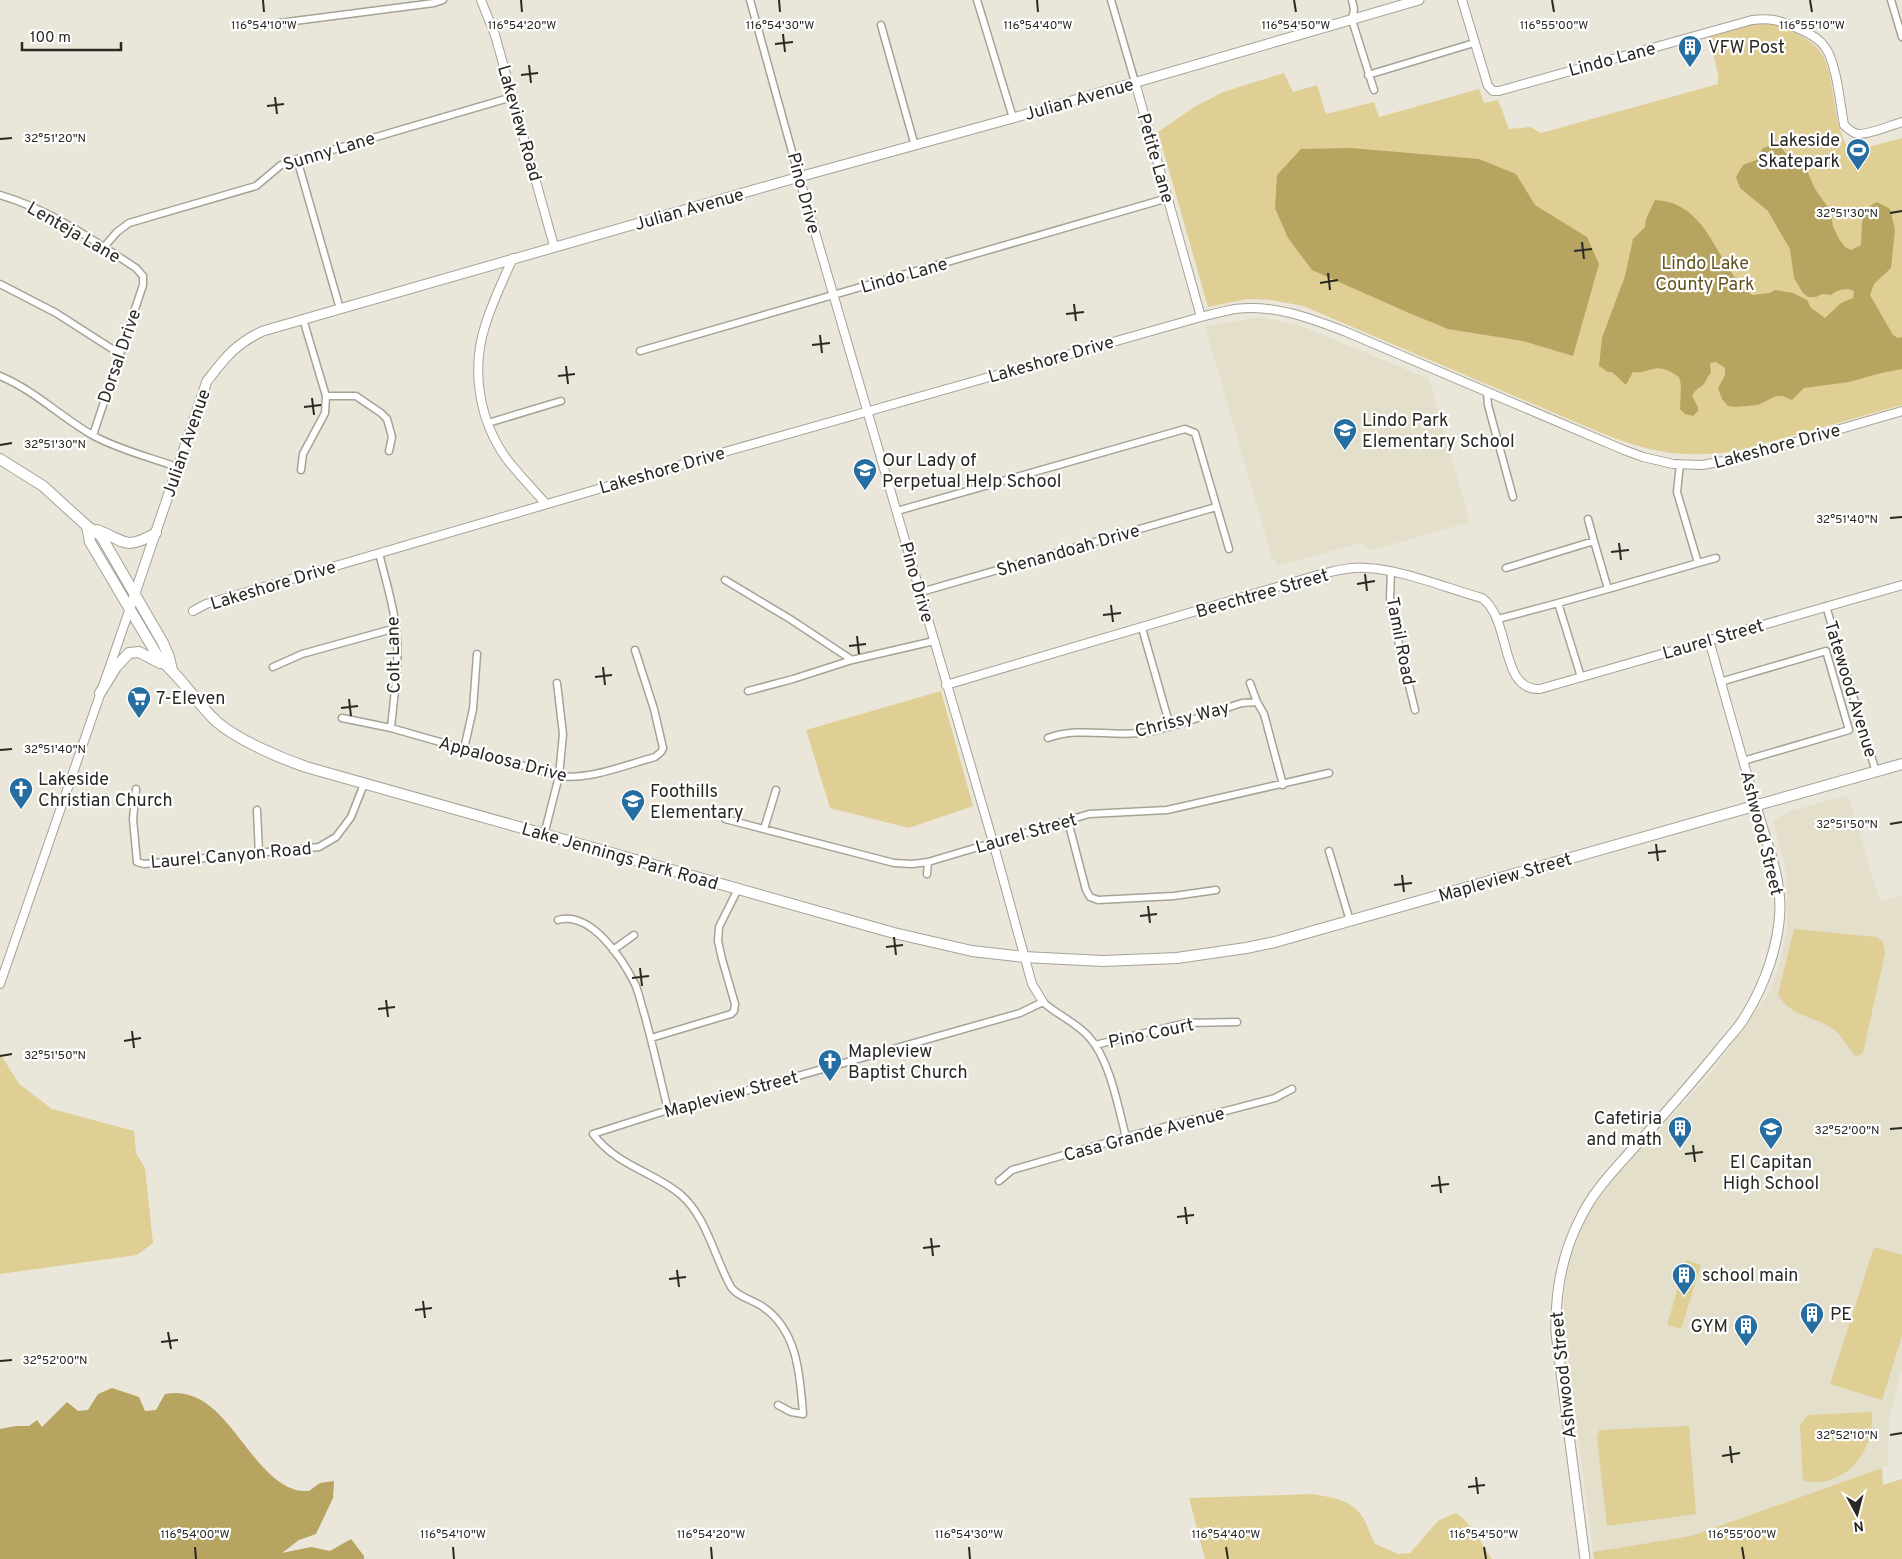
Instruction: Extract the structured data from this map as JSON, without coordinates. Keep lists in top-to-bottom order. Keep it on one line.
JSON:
{"streets":{"main road":["Julian Avenue","Ashwood Street","Lake Jennings Park Road","Mapleview Street"],"street":["Lindo Lane","Lakeview Road","Sunny Lane","Petite Lane","Pino Drive","Lenteja Lane","Dorsal Drive","Lakeshore Drive","Shenandoah Drive","Beechtree Street","Laurel Street","Tamil Road","Colt Lane","Tatewood Avenue","Chrissy Way","Appaloosa Drive","Laurel Canyon Road","Pino Court","Casa Grande Avenue"]},"crossings":[["Lindo Lane","Petite Lane"],["Lindo Lane","Pino Drive"],["Julian Avenue","Lakeview Road"],["Julian Avenue","Petite Lane"],["Julian Avenue","Pino Drive"],["Julian Avenue","Lake Jennings Park Road"],["Lakeview Road","Sunny Lane"],["Sunny Lane","Lenteja Lane"],["Petite Lane","Lakeshore Drive"],["Pino Drive","Lakeshore Drive"],["Pino Drive","Shenandoah Drive"],["Pino Drive","Beechtree Street"],["Pino Drive","Laurel Street"],["Pino Drive","Lake Jennings Park Road"],["Pino Drive","Mapleview Street"],["Pino Drive","Pino Court"],["Pino Drive","Casa Grande Avenue"],["Lenteja Lane","Dorsal Drive"],["Lakeshore Drive","Colt Lane"],["Beechtree Street","Laurel Street"],["Beechtree Street","Tamil Road"],["Laurel Street","Tatewood Avenue"],["Laurel Street","Ashwood Street"],["Colt Lane","Appaloosa Drive"],["Tatewood Avenue","Mapleview Street"],["Ashwood Street","Mapleview Street"],["Laurel Canyon Road","Lake Jennings Park Road"],["Lake Jennings Park Road","Mapleview Street"]],"parks":["Lindo Lake County Park"],"places":{"building":["VFW Post","Cafetiria and math","school main","PE","GYM"],"sports":["Lakeside Skatepark"],"school or university":["Lindo Park Elementary School","Our Lady of Perpetual Help School","Foothills Elementary","El Capitan High School"],"supermarket":["7-Eleven"],"church":["Lakeside Christian Church","Mapleview Baptist Church"]},"scale_bar":"100 m","north":"bottom","coordinates":["116°54'10\"W","116°54'20\"W","116°54'30\"W","116°54'40\"W","116°54'50\"W","116°55'00\"W","116°55'10\"W","32°51'20\"N","32°51'30\"N","32°51'40\"N","32°51'50\"N","32°52'00\"N","32°52'10\"N","116°54'00\"W"]}
